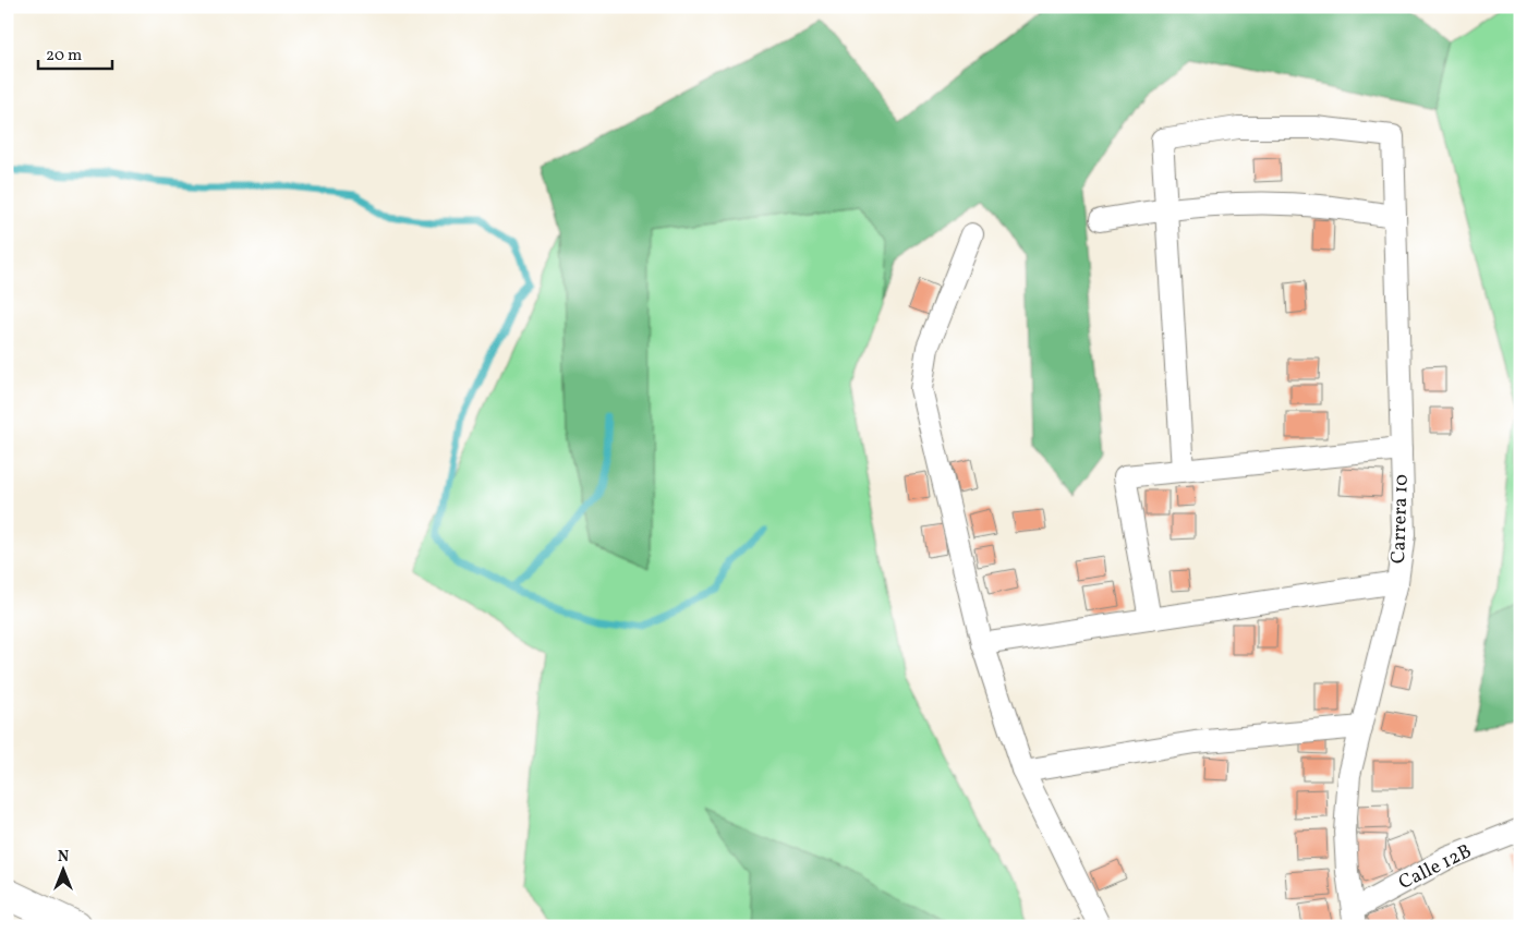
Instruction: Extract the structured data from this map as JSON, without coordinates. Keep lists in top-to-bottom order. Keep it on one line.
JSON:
{"streets":{"street":["Carrera 10","Calle 12B"]},"crossings":[["Carrera 10","Calle 12B"]],"scale_bar":"20 m","north":"top"}
